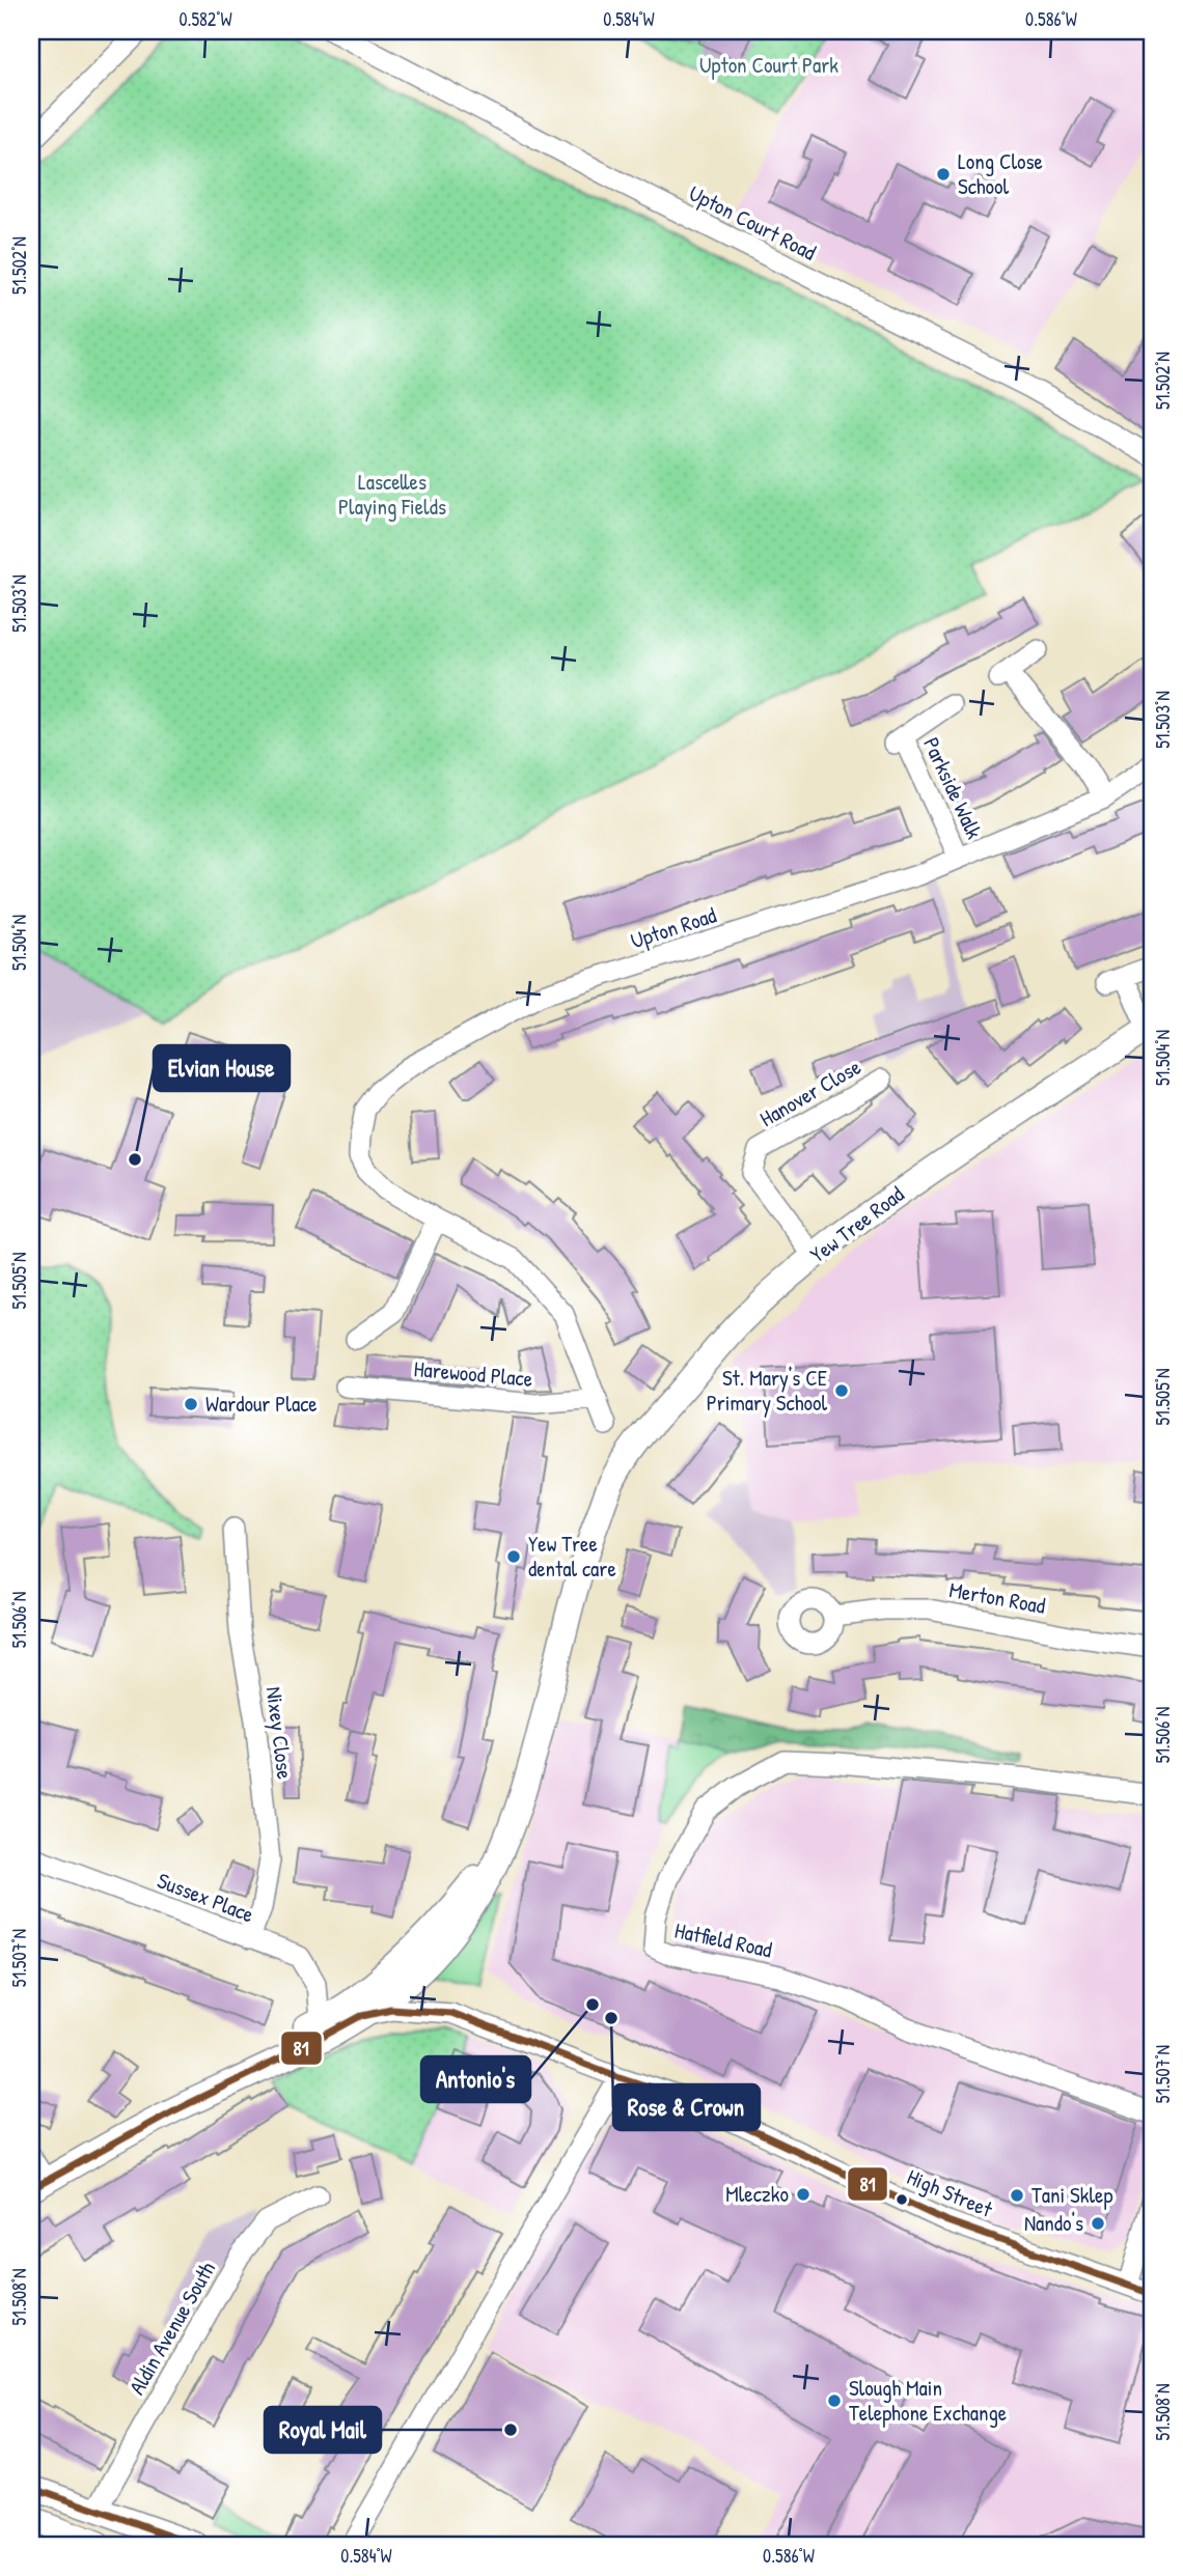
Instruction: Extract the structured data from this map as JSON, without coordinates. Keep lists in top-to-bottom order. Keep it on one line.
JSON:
{"streets":{"main road":["Yew Tree Road"],"street":["Upton Court Road","Parkside Walk","Upton Road","Hanover Close","Harewood Place","Merton Road","Nixey Close","Sussex Place","Hatfield Road","High Street","Aldin Avenue South"]},"crossings":[["Parkside Walk","Upton Road"],["Upton Road","Harewood Place"],["Hanover Close","Yew Tree Road"],["Nixey Close","Sussex Place"]],"parks":["Upton Court Park","Lascelles Playing Fields"],"places":["Long Close School","Elvian House","St. Mary's CE Primary School","Wardour Place","Yew Tree dental care","Antonio's","Rose & Crown","Mleczko","Tani Sklep","Nando's","Slough Main Telephone Exchange","Royal Mail"],"lines":["transit line 81"],"coordinates":["0.582°W","0.584°W","0.586°W","51.502°N","51.503°N","51.504°N","51.505°N","51.506°N","51.507°N","51.508°N"]}
